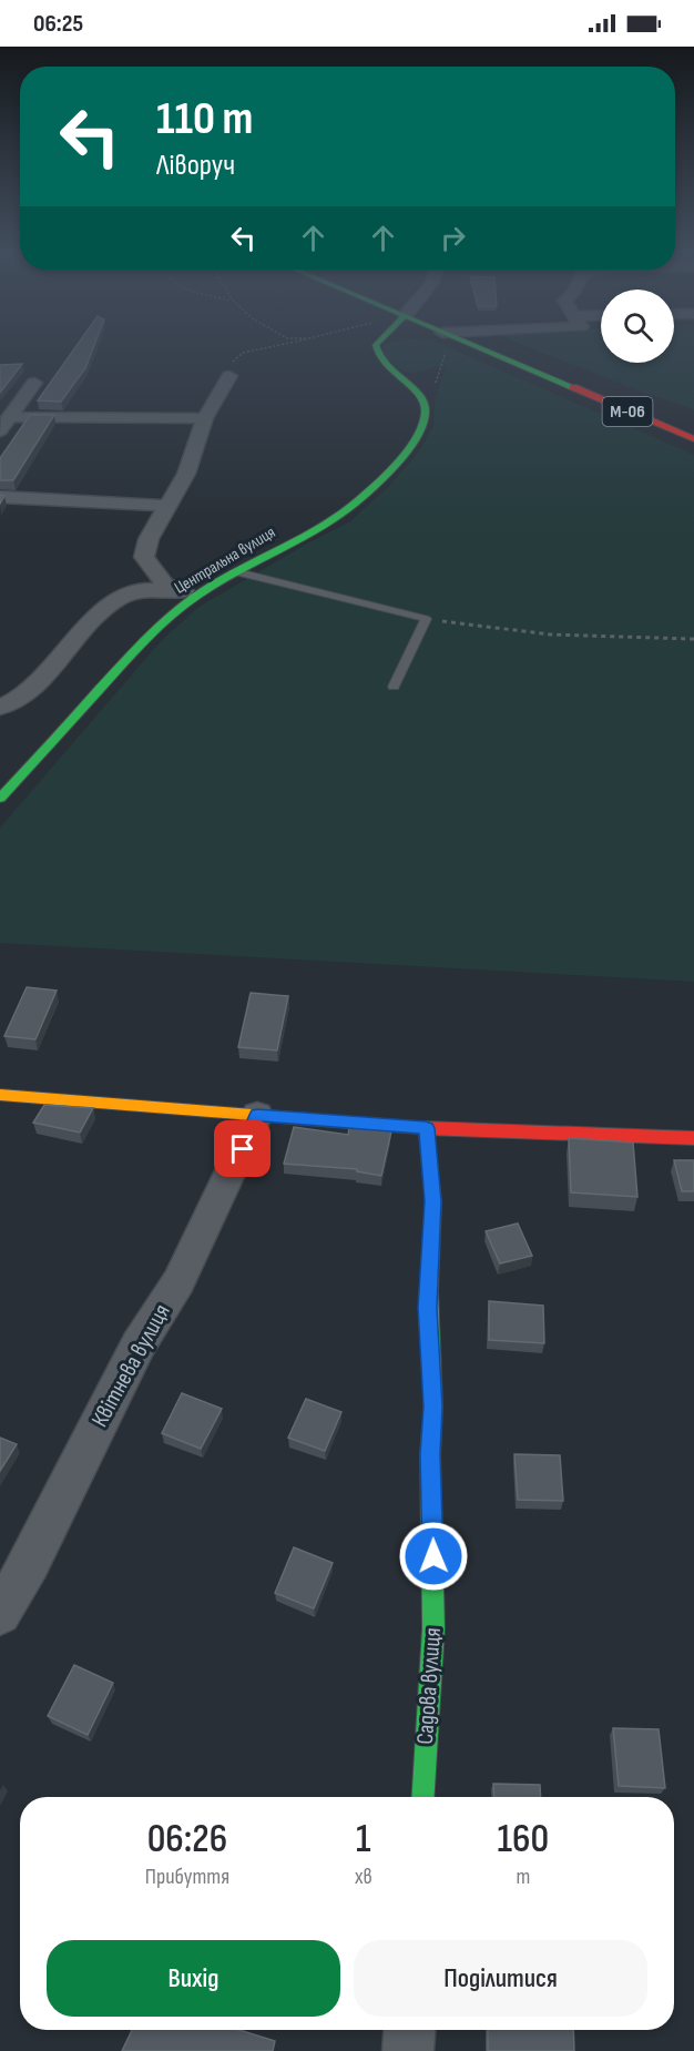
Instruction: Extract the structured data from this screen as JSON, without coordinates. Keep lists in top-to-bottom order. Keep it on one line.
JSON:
{"streets":{"main road":["М-06","Центральна вулиця","Садова вулиця"],"street":["Квітнева вулиця"]},"page":{"status":"06:25","turn":["110 m","Ліворуч"],"eta":["06:26","Прибуття","1","хв","160","m"],"buttons":["Вихід","Поділитися"]}}
